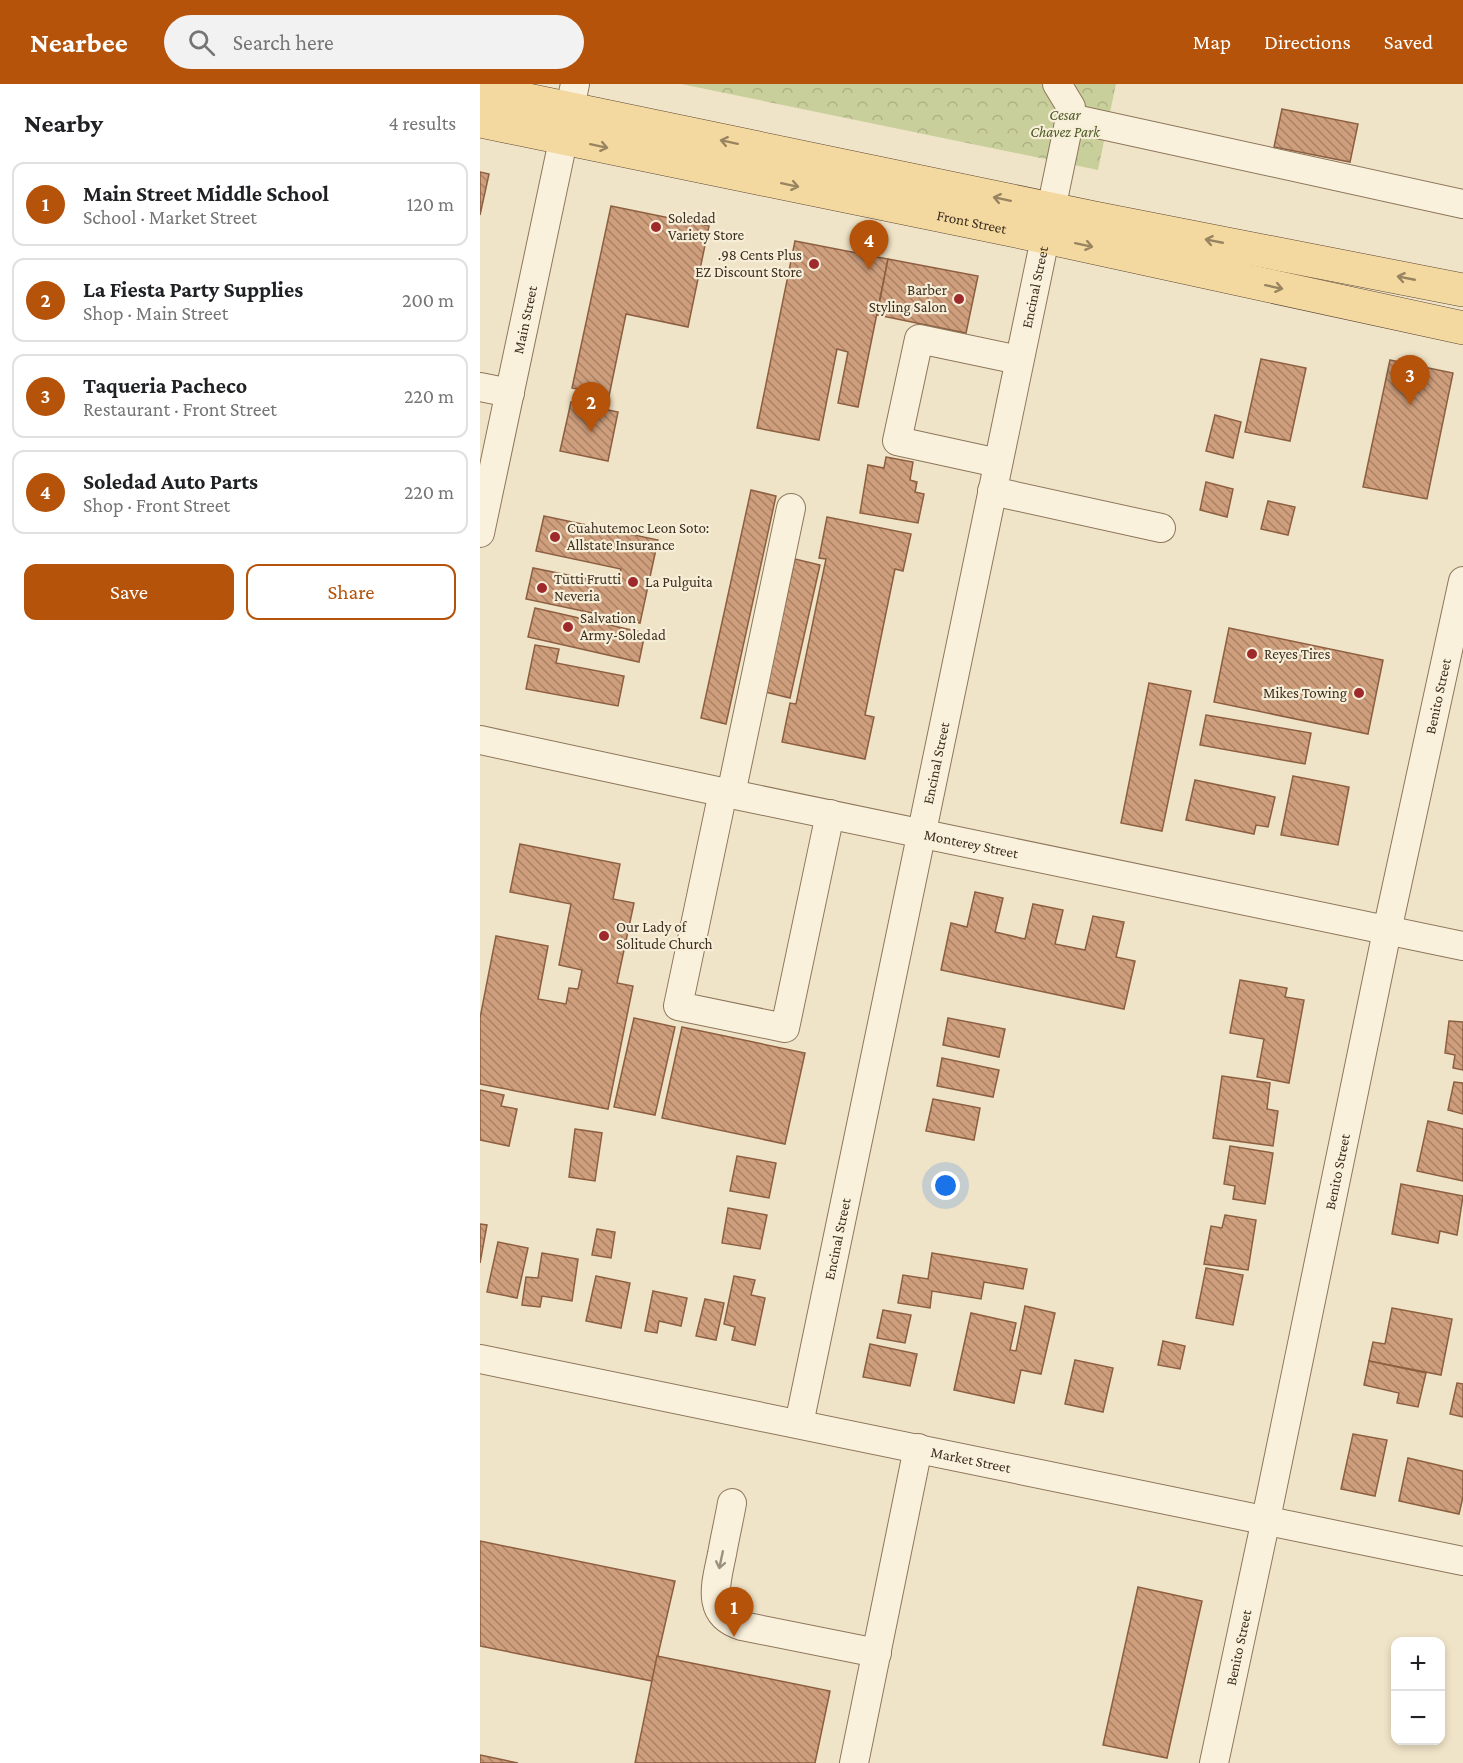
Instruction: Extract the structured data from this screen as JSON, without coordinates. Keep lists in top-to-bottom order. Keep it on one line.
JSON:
{"streets":{"main road":["Front Street"],"street":["Encinal Street","Main Street","Benito Street","Monterey Street","Market Street"]},"crossings":[["Front Street","Encinal Street"],["Front Street","Main Street"],["Encinal Street","Monterey Street"],["Encinal Street","Market Street"],["Benito Street","Monterey Street"],["Benito Street","Market Street"]],"parks":["Cesar Chavez Park"],"places":["Soledad Variety Store",".98 Cents Plus EZ Discount Store","Barber Styling Salon","Cuahutemoc Leon Soto: Allstate Insurance","La Pulguita","Tutti Frutti Neveria","Salvation Army-Soledad","Reyes Tires","Mikes Towing","Our Lady of Solitude Church"],"page":{"header":"Nearbee","search":"Search here","nav":["Map","Directions","Saved"],"heading":["Nearby","4 results"],"list":[{"mark":"1","name":"Main Street Middle School","note":"School · Market Street","value":"120 m"},{"mark":"2","name":"La Fiesta Party Supplies","note":"Shop · Main Street","value":"200 m"},{"mark":"3","name":"Taqueria Pacheco","note":"Restaurant · Front Street","value":"220 m"},{"mark":"4","name":"Soledad Auto Parts","note":"Shop · Front Street","value":"220 m"}],"pins":["4","3","2","1"],"buttons":["Save","Share"],"map_buttons":["+","−"]}}
